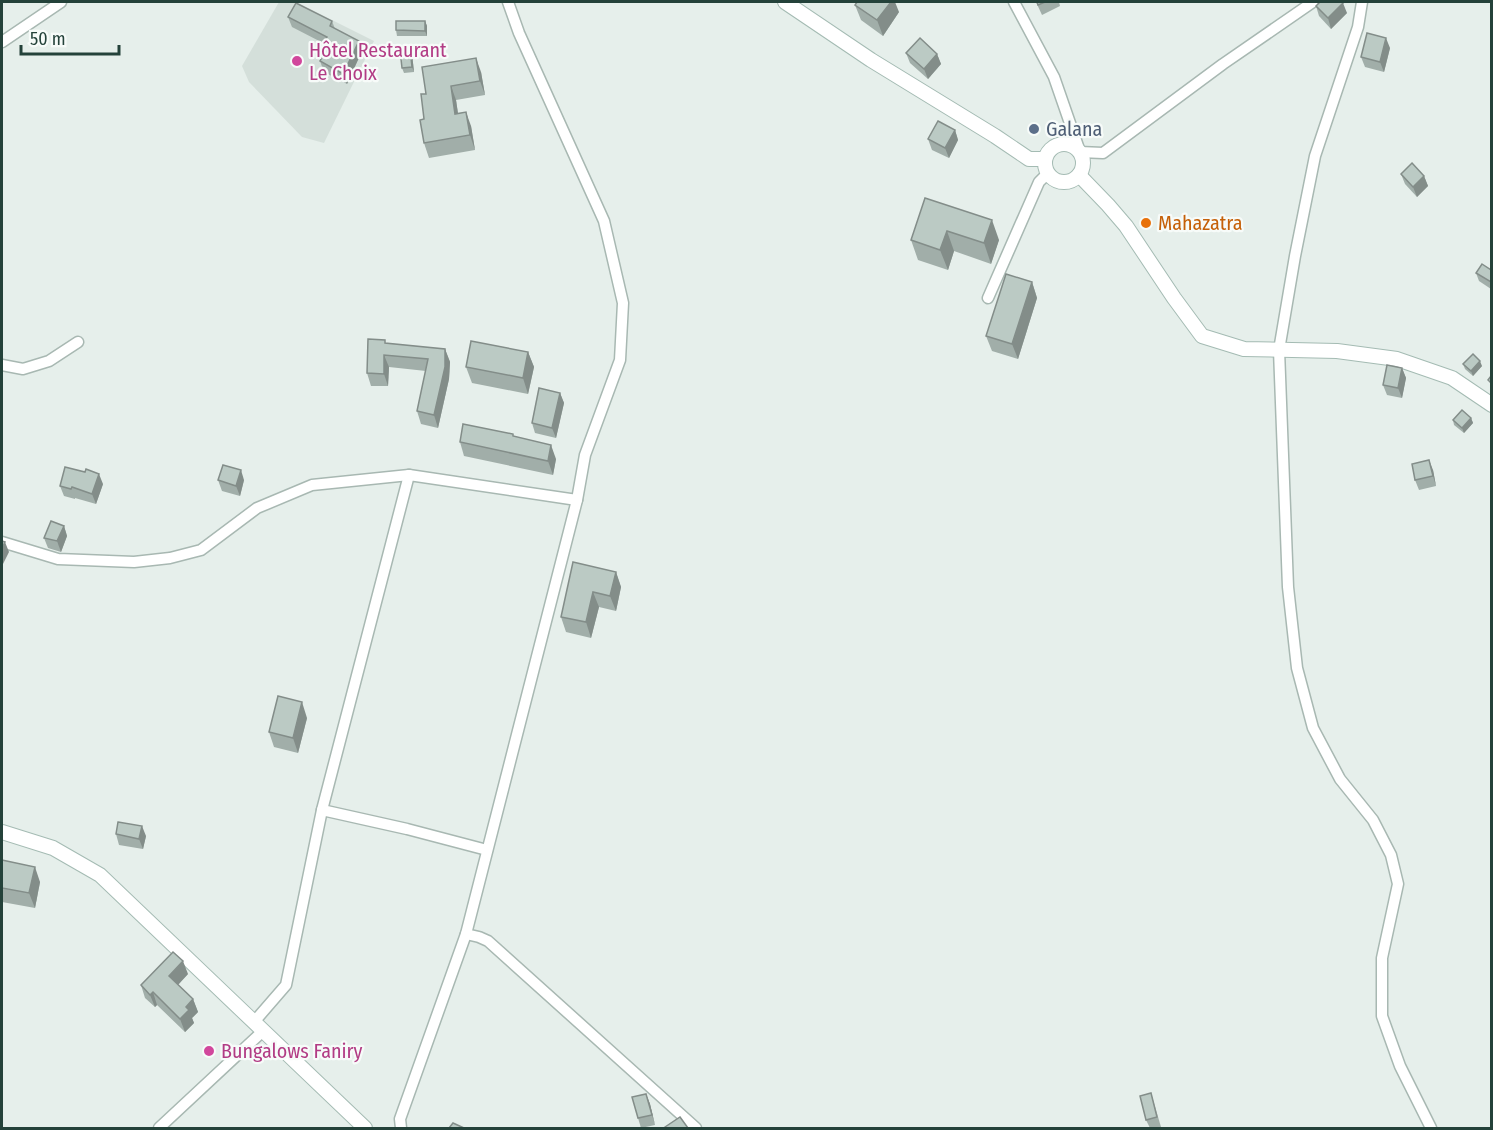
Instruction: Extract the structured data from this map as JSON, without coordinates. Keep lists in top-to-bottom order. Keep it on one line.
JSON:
{"places":["Hôtel Restaurant Le Choix","Galana","Mahazatra","Bungalows Faniry"],"scale_bar":"50 m"}
